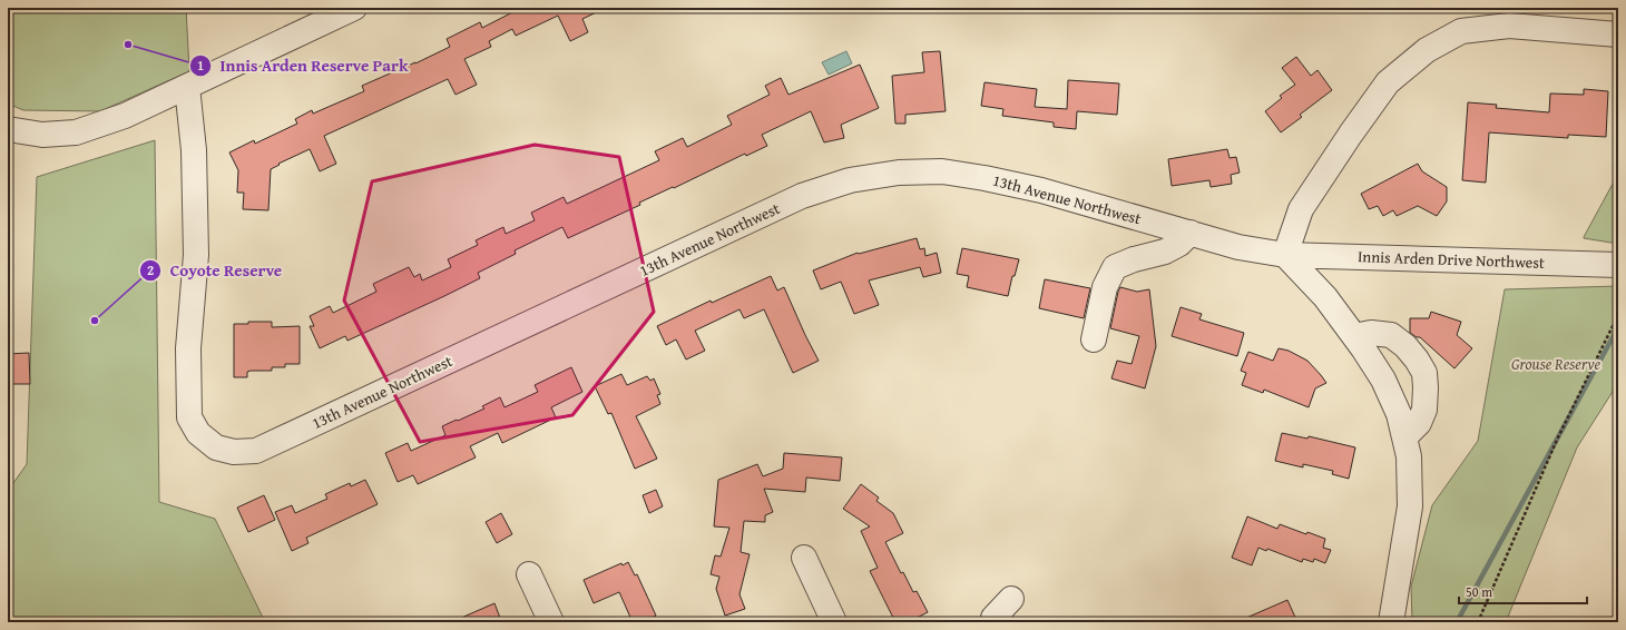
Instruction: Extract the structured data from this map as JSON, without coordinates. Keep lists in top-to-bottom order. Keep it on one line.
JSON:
{"streets":{"street":["13th Avenue Northwest","Innis Arden Drive Northwest"]},"crossings":[["13th Avenue Northwest","Innis Arden Drive Northwest"]],"parks":["Grouse Reserve"],"places":["Innis Arden Reserve Park","Coyote Reserve"],"scale_bar":"50 m"}
